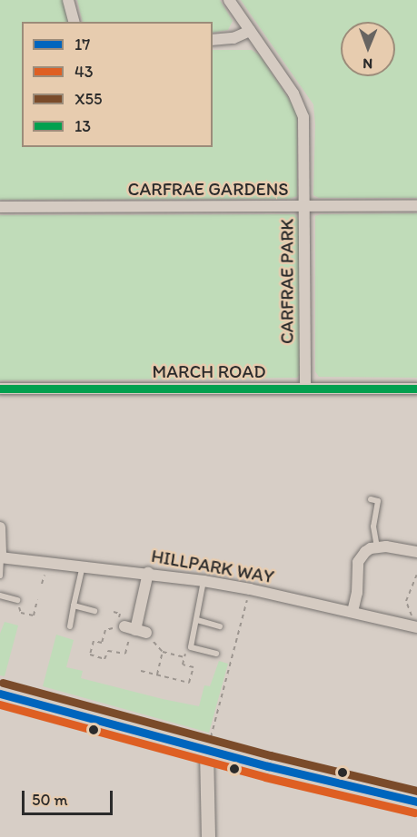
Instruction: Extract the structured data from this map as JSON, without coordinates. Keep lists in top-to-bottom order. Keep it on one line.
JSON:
{"streets":{"street":["CARFRAE GARDENS","CARFRAE PARK","MARCH ROAD","HILLPARK WAY"]},"crossings":[["CARFRAE GARDENS","CARFRAE PARK"],["CARFRAE PARK","MARCH ROAD"]],"lines":["transit line 13","transit line X55","transit line 17","transit line 43"],"legend":["17","43","X55","13"],"scale_bar":"50 m","north":"bottom"}
